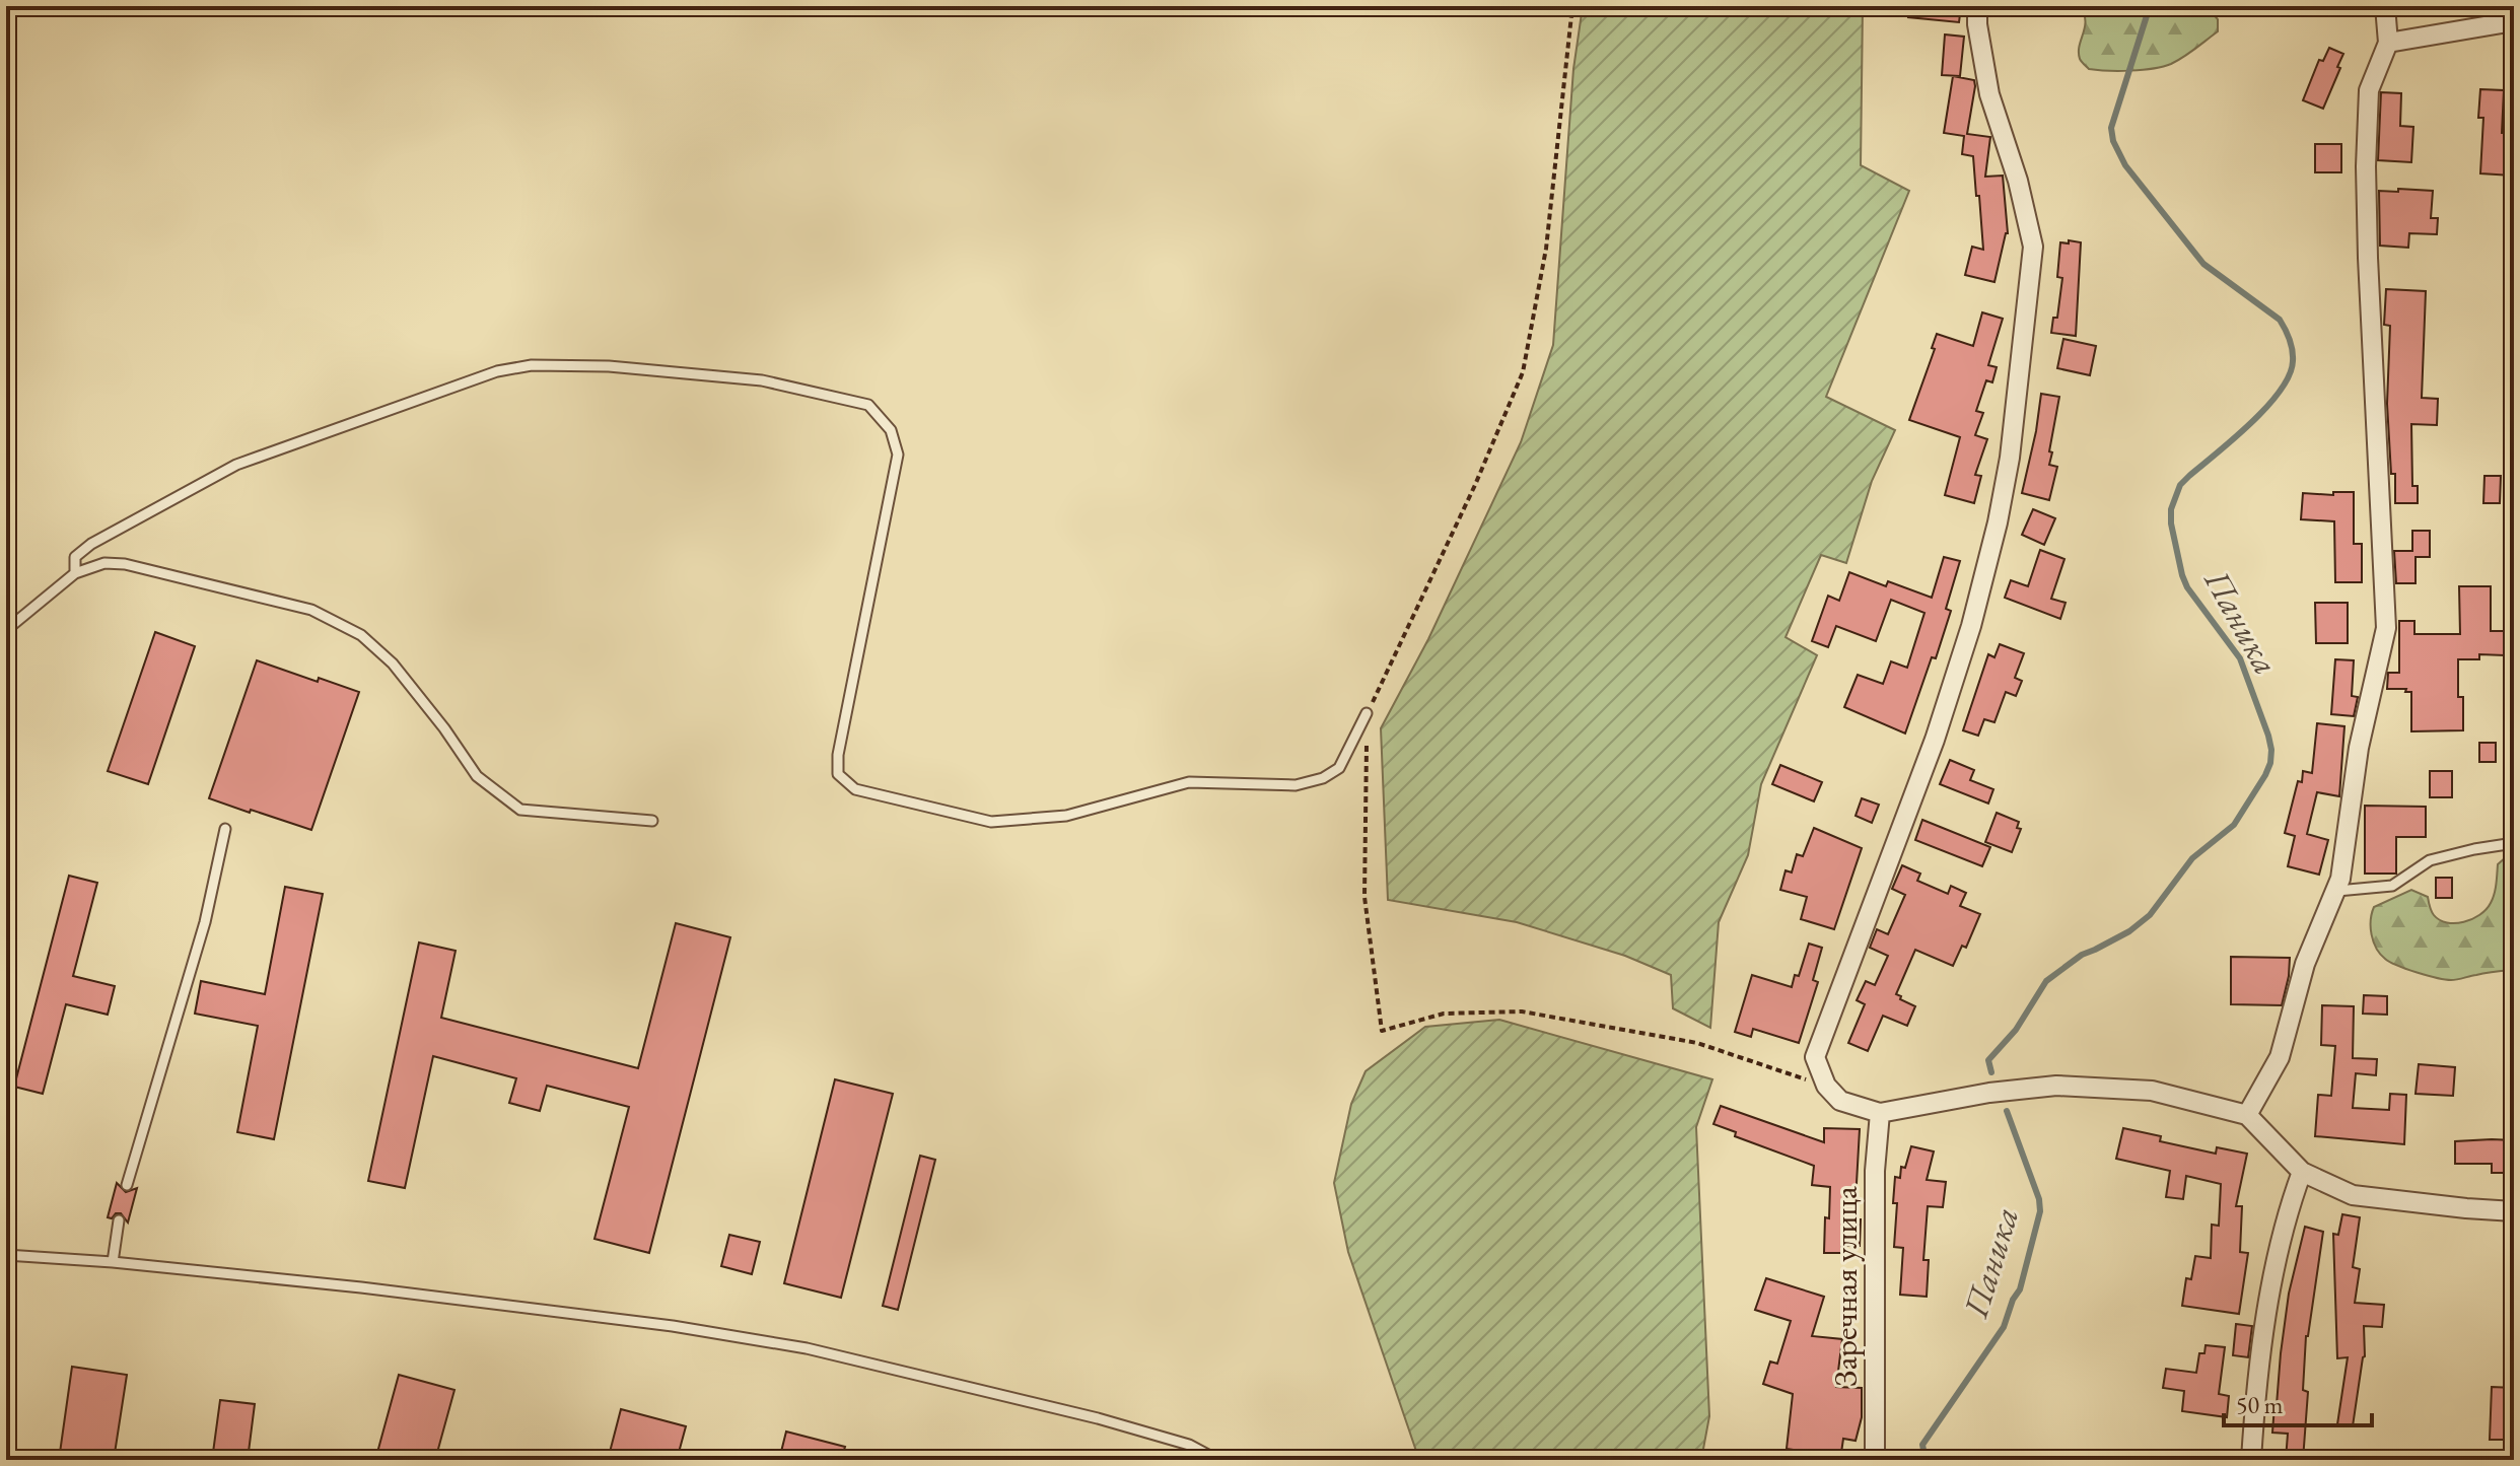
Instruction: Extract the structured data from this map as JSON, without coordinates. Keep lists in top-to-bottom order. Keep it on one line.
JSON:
{"streets":{"street":["Заречная улица"]},"water":["Паника"],"scale_bar":"50 m"}
